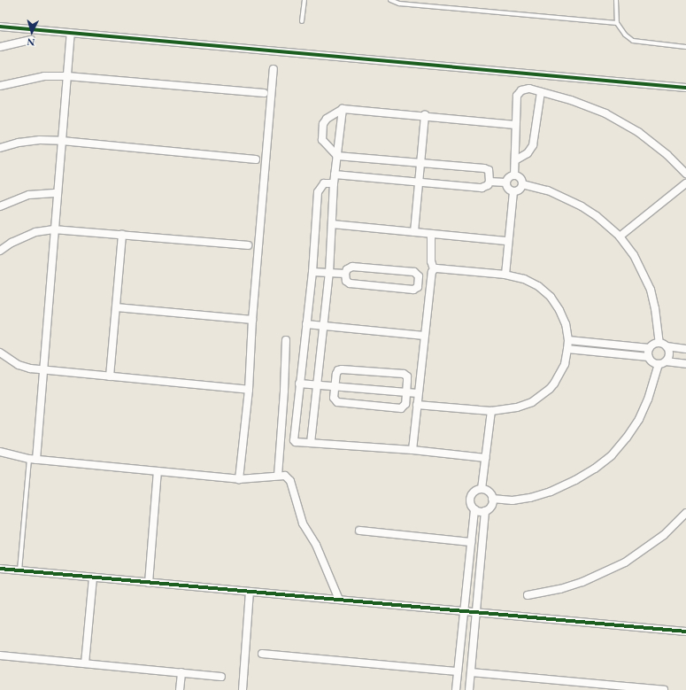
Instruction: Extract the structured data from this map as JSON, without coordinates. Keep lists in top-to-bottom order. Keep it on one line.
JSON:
{"north":"bottom"}
